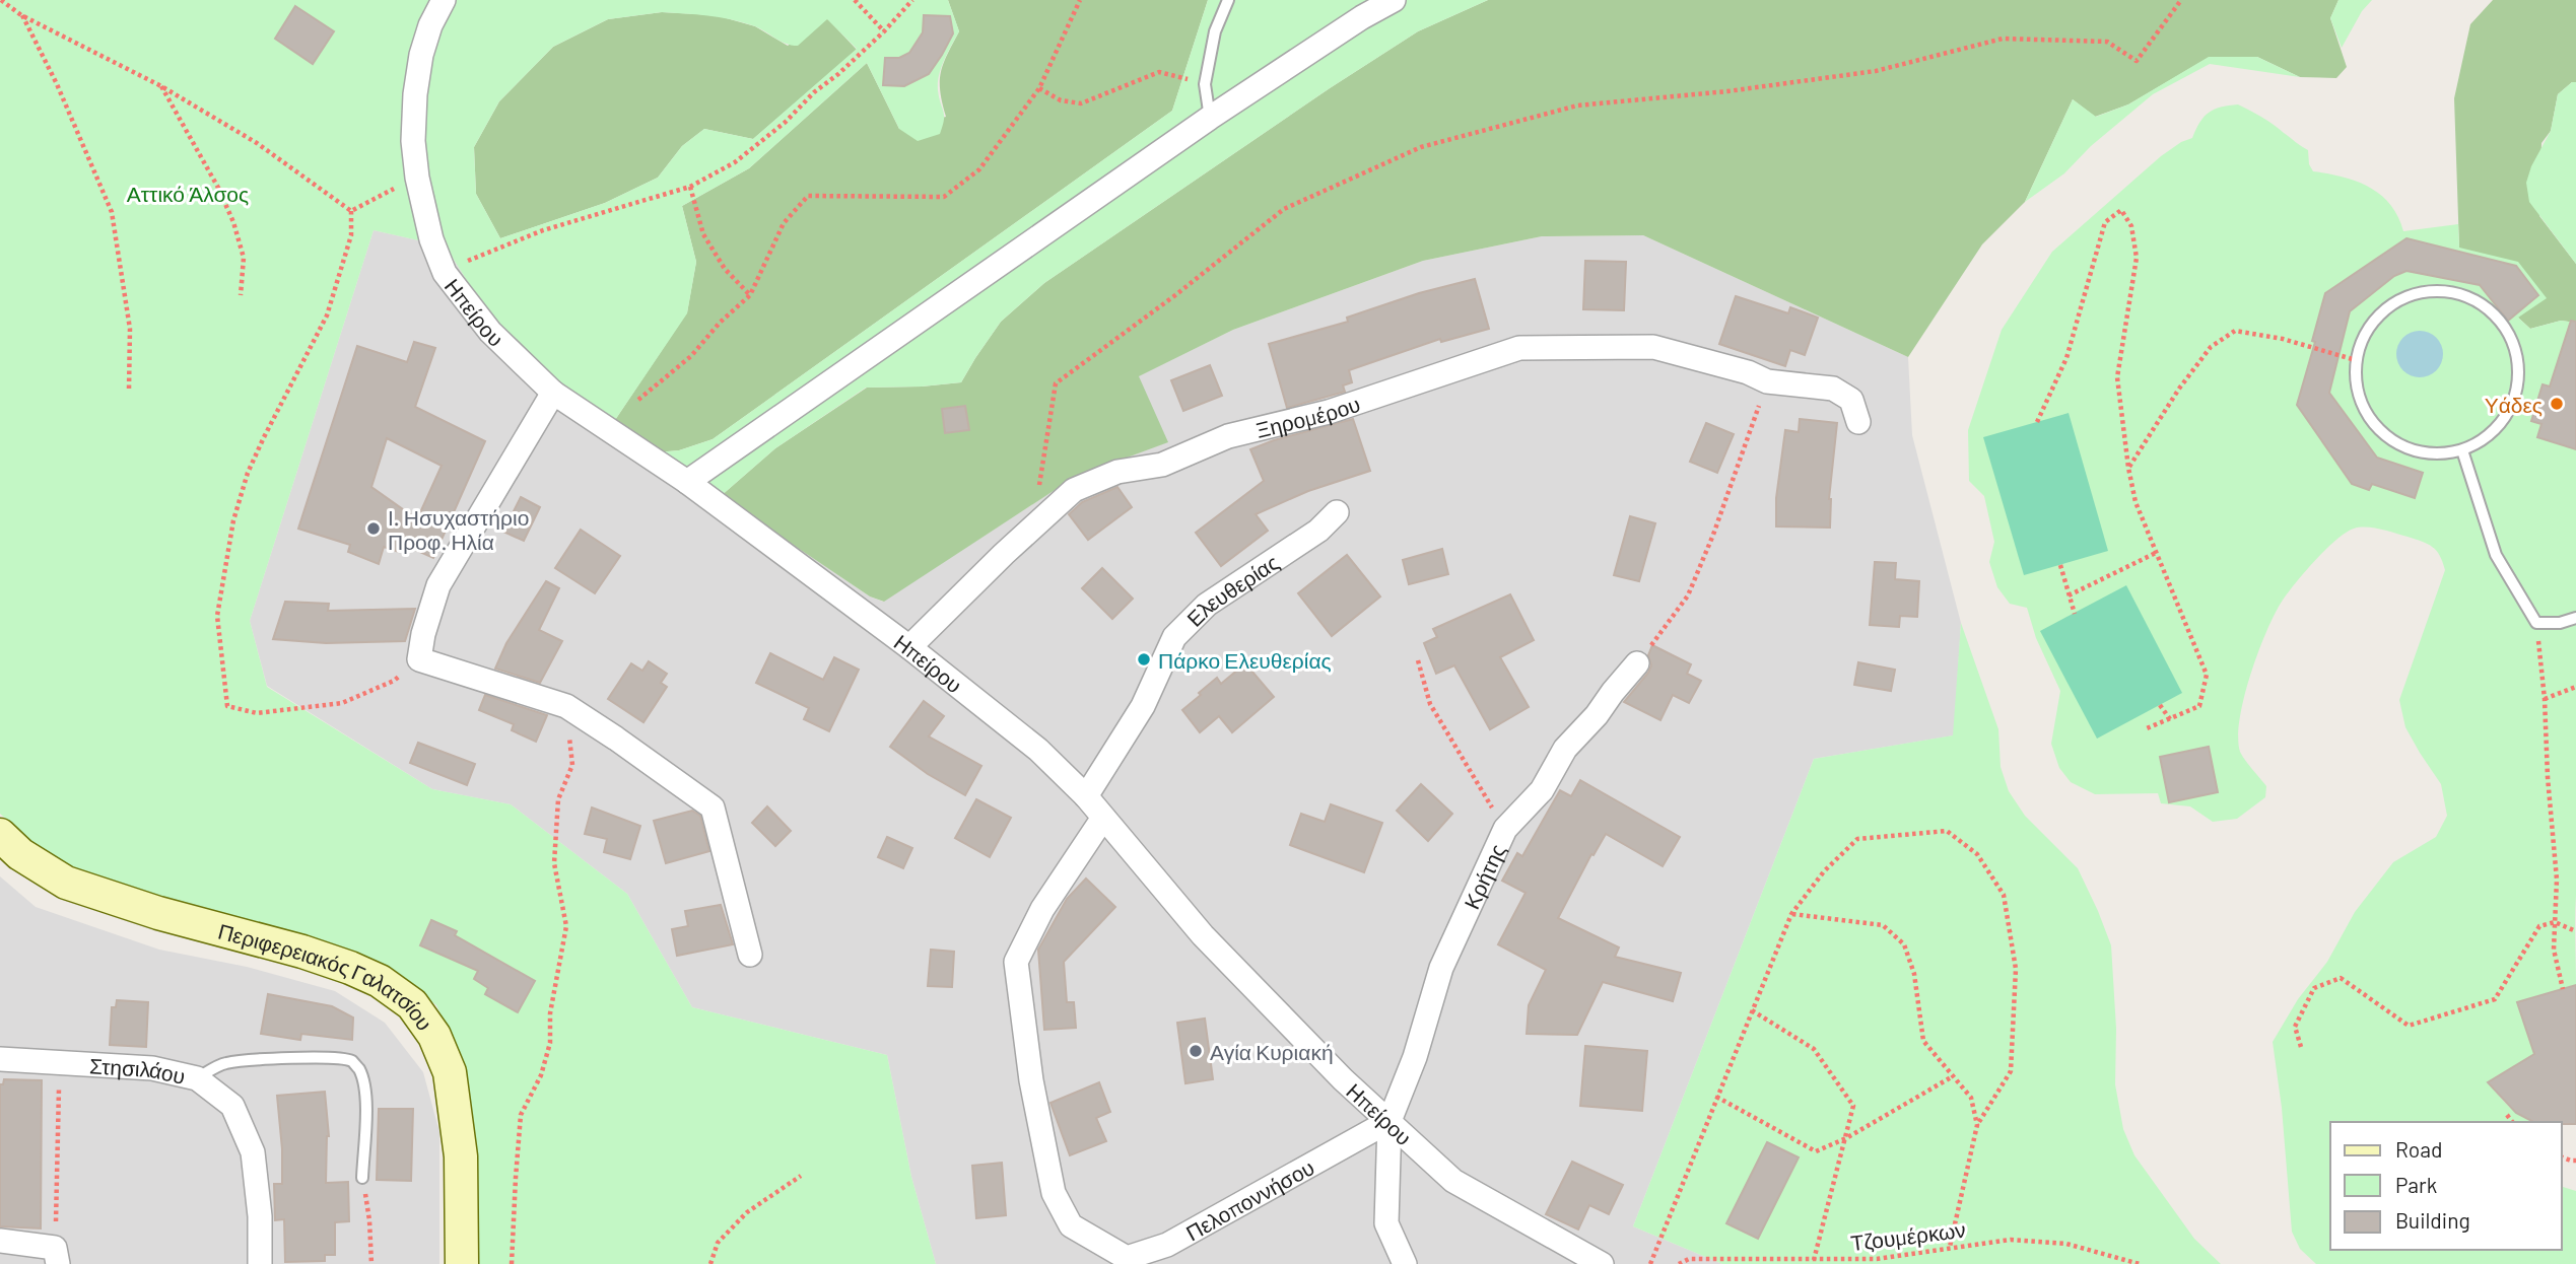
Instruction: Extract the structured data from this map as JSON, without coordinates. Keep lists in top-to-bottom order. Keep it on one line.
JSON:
{"streets":{"street":["Ηπείρου","Ξηρομέρου","Ελευθερίας","Κρήτης","Περιφερειακός Γαλατσίου","Στησιλάου","Πελοποννήσου"],"path":["Τζουμέρκων"]},"crossings":[["Ηπείρου","Ξηρομέρου"],["Ηπείρου","Ελευθερίας"],["Ηπείρου","Κρήτης"],["Ηπείρου","Πελοποννήσου"],["Κρήτης","Πελοποννήσου"]],"parks":["Αττικό Άλσος"],"places":["Υάδες","Ι. Ησυχαστήριο Προφ. Ηλία","Πάρκο Ελευθερίας","Αγία Κυριακή"],"legend":["Road","Park","Building"]}
